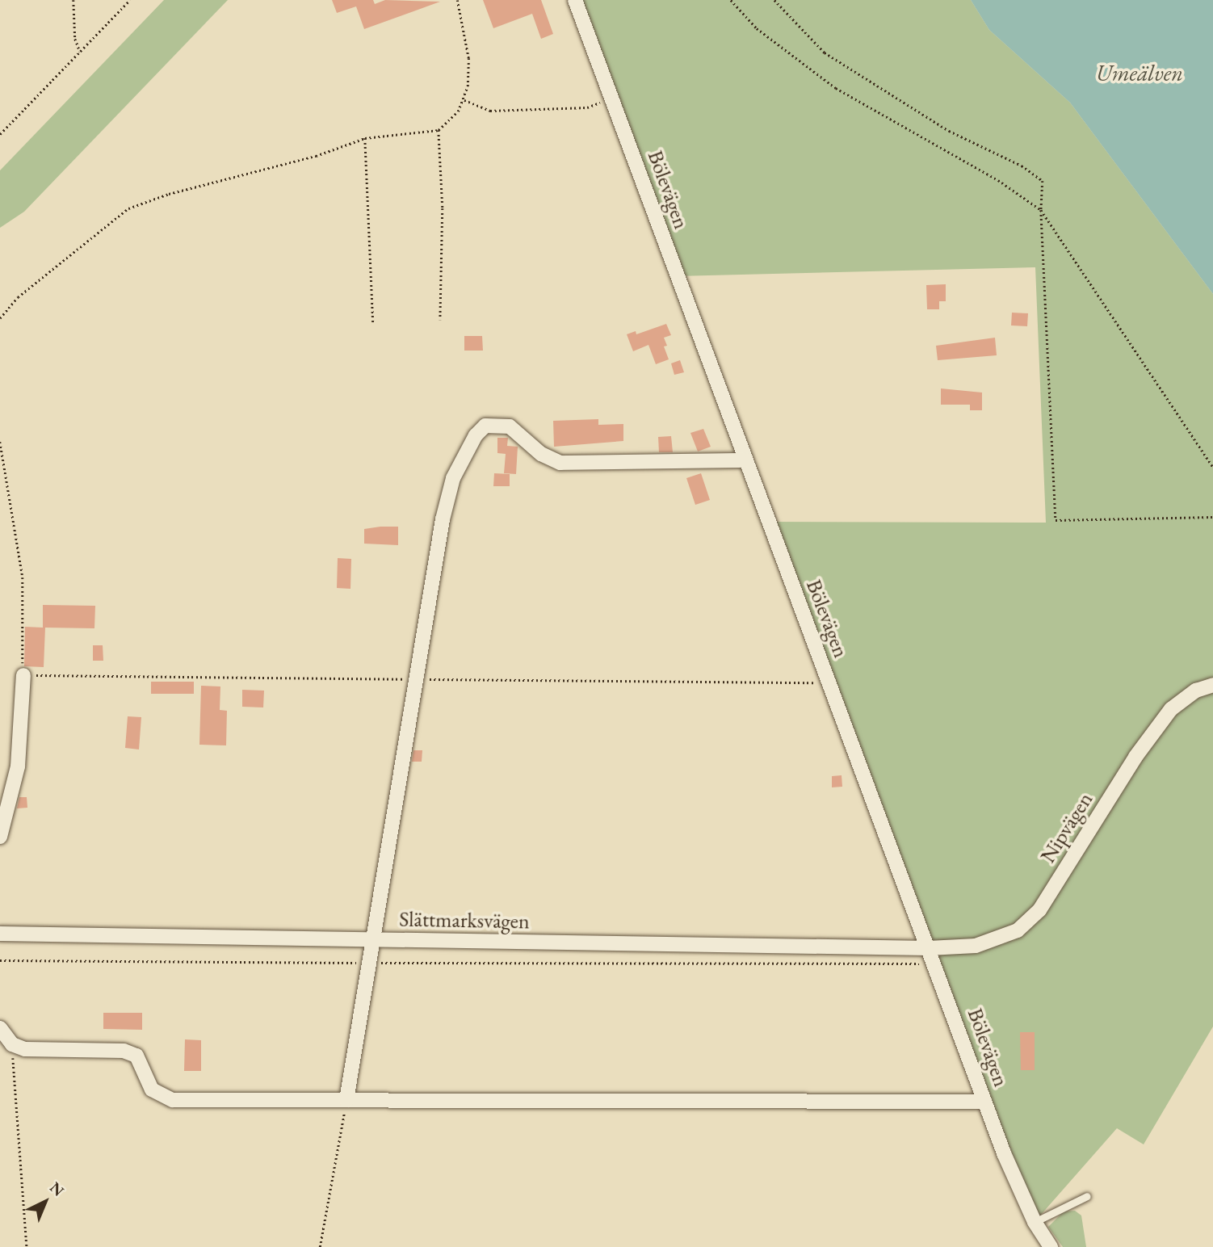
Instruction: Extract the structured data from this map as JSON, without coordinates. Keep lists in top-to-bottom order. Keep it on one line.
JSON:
{"streets":{"street":["Bölevägen","Nipvägen","Slättmarksvägen"]},"crossings":[["Bölevägen","Nipvägen"],["Bölevägen","Slättmarksvägen"],["Nipvägen","Slättmarksvägen"]],"water":["Umeälven"],"north":"top right"}
